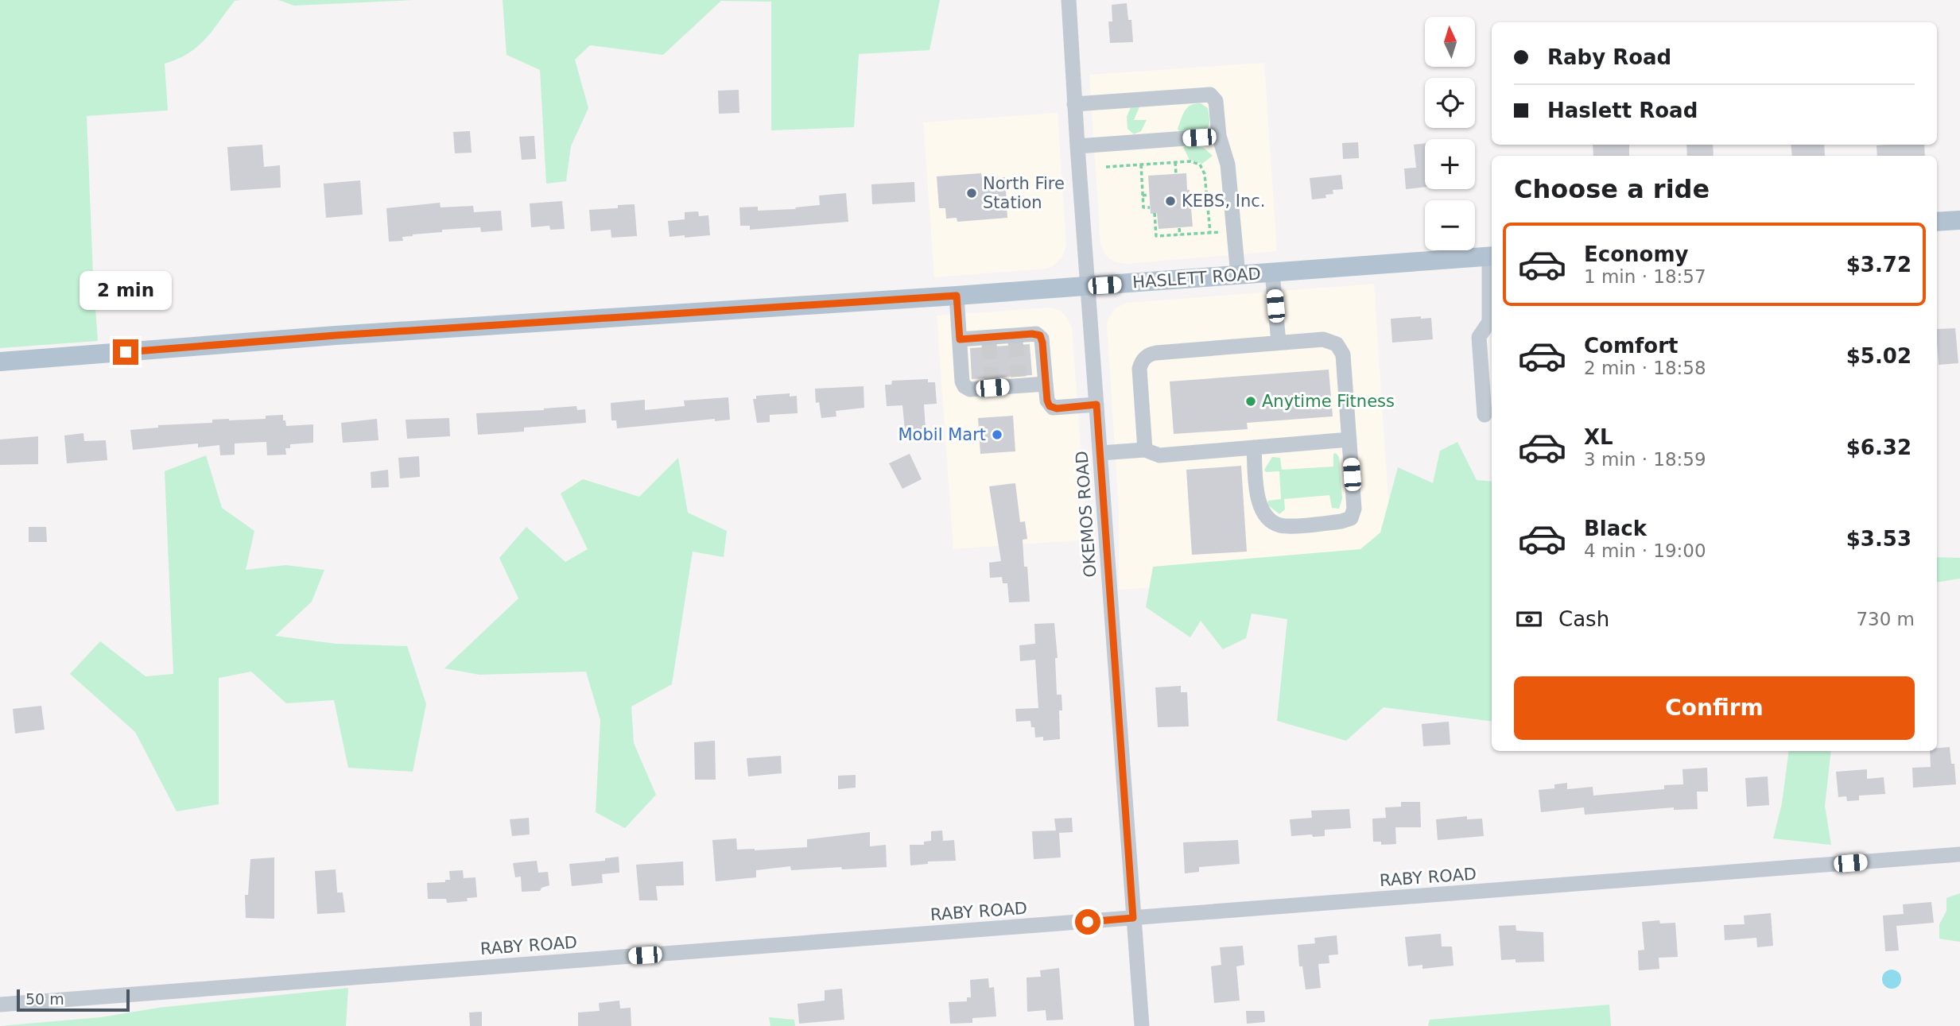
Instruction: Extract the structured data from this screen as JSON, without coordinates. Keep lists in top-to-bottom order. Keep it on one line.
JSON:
{"streets":{"main road":["HASLETT ROAD"],"street":["OKEMOS ROAD","RABY ROAD"]},"crossings":[["HASLETT ROAD","OKEMOS ROAD"],["OKEMOS ROAD","RABY ROAD"]],"places":["North Fire Station","KEBS, Inc.","Anytime Fitness","Mobil Mart"],"scale_bar":"50 m","north":"top","page":{"map_buttons":["+","−"],"banner":["Raby Road","Haslett Road"],"heading":"Choose a ride","list":[{"name":"Economy","note":"1 min · 18:57","value":"$3.72"},{"name":"Comfort","note":"2 min · 18:58","value":"$5.02"},{"name":"XL","note":"3 min · 18:59","value":"$6.32"},{"name":"Black","note":"4 min · 19:00","value":"$3.53"}],"bubble":"2 min","pay":["Cash","730 m"],"buttons":"Confirm","scale":"50 m"}}
